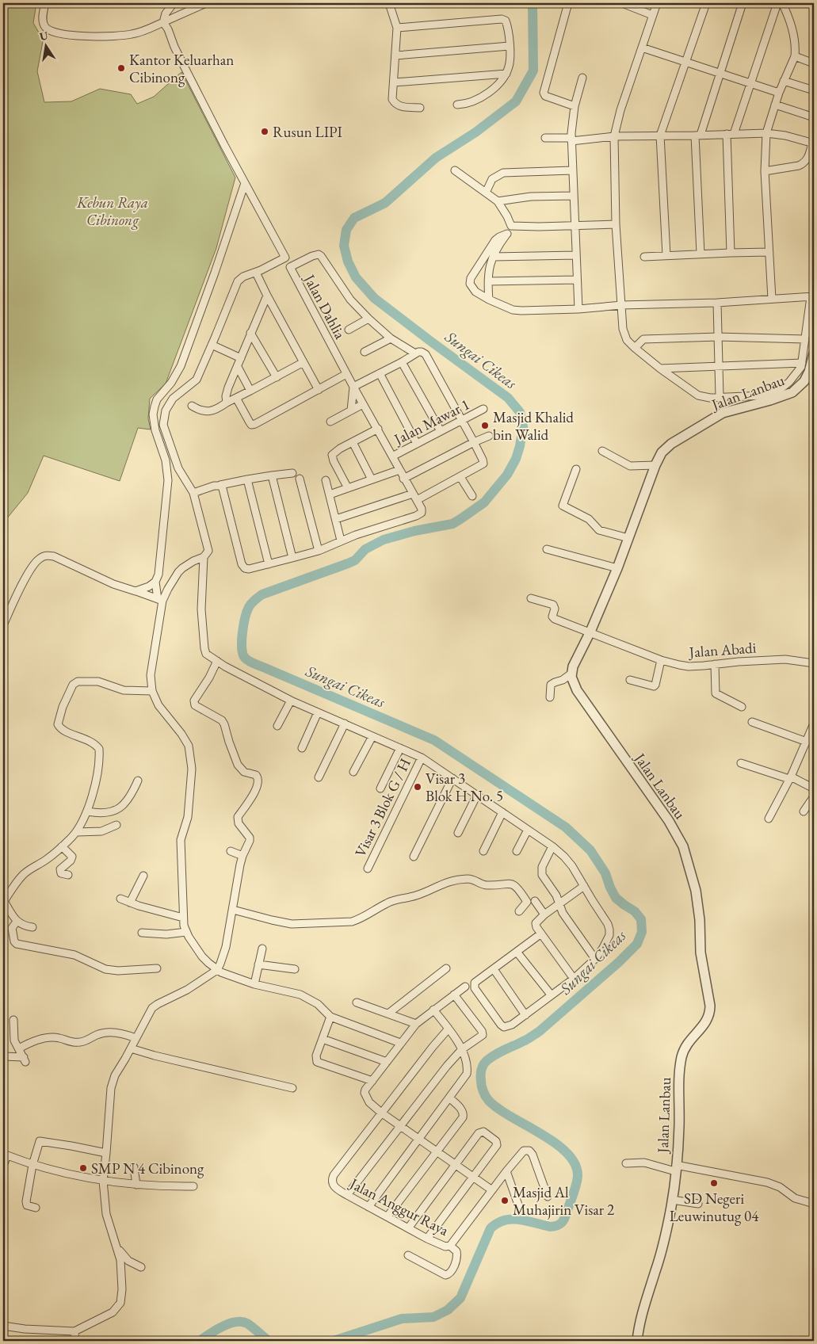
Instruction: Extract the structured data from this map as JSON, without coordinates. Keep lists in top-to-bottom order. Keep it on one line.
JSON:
{"streets":{"street":["Jalan Dahlia","Jalan Lanbau","Jalan Mawar 1","Jalan Abadi","Visar 3 Blok G / H","Jalan Anggur Raya"]},"crossings":[["Jalan Dahlia","Jalan Mawar 1"],["Jalan Lanbau","Jalan Abadi"]],"water":["Sungai Cikeas"],"parks":["Kebun Raya Cibinong"],"places":["Kantor Keluarhan Cibinong","Rusun LIPI","Masjid Khalid bin Walid","Visar 3 Blok H No. 5","SMP N 4 Cibinong","SD Negeri Leuwinutug 04","Masjid Al Muhajirin Visar 2"],"north":"top"}
